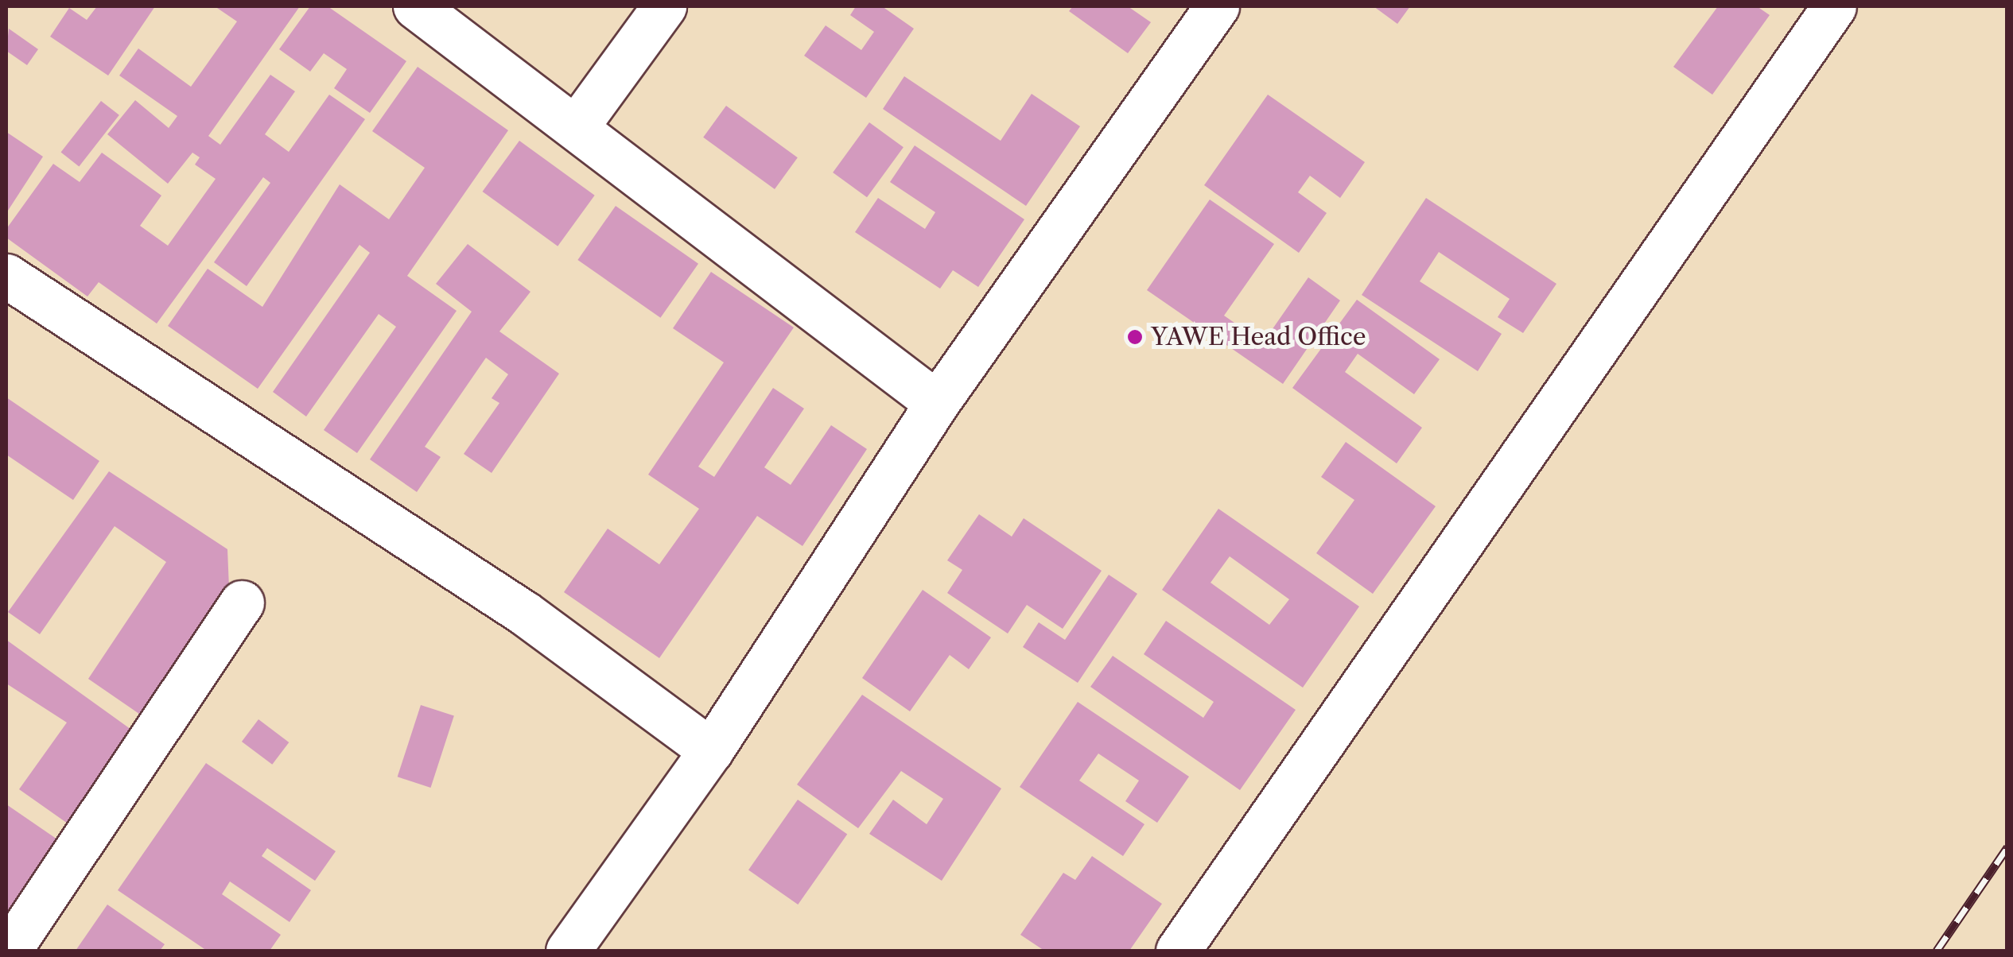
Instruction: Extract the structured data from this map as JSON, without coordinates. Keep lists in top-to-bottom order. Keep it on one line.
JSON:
{"places":["YAWE Head Office"]}
